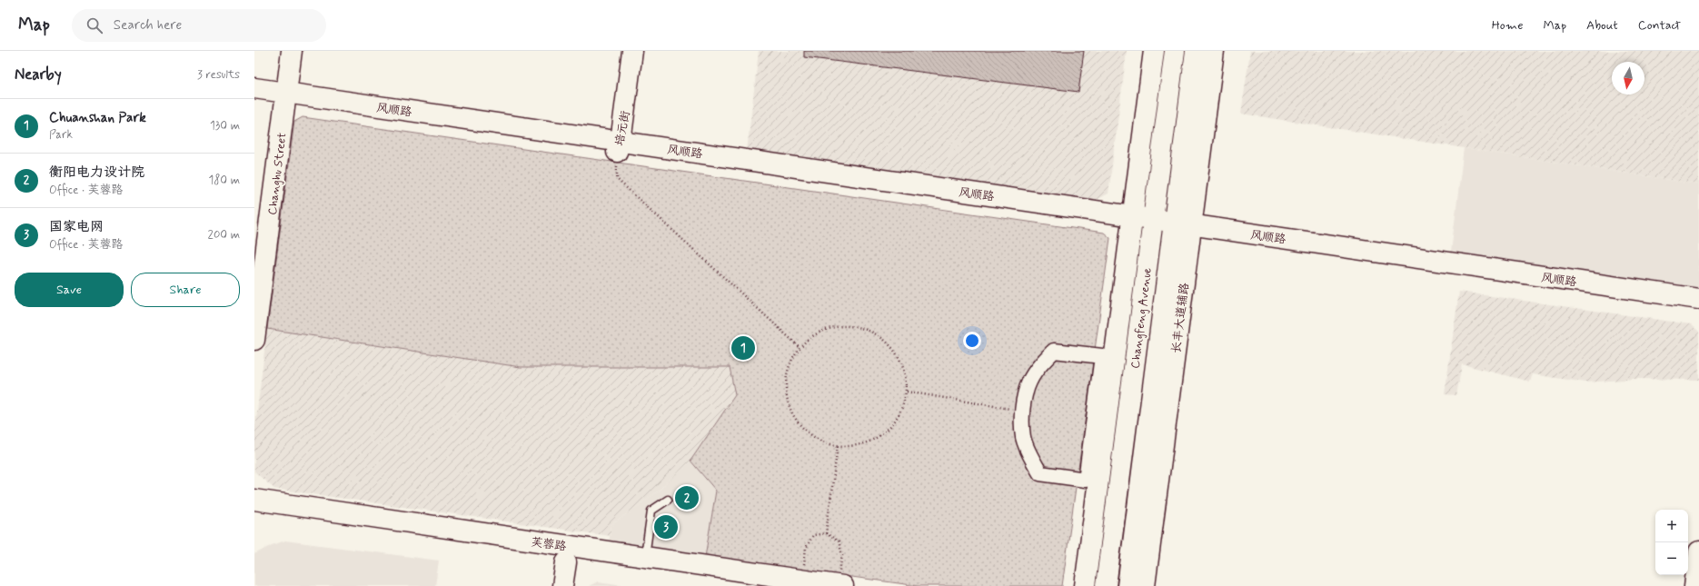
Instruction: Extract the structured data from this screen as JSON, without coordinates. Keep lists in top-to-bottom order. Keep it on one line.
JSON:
{"streets":{"street":["风顺路","培元街","Changhu Street","Changfeng Avenue","长丰大道辅路","芙蓉路"]},"crossings":[["风顺路","培元街"],["风顺路","Changhu Street"],["风顺路","Changfeng Avenue"],["风顺路","长丰大道辅路"],["Changfeng Avenue","长丰大道辅路"]],"north":"bottom","page":{"header":"Map","search":"Search here","nav":["Home","Map","About","Contact"],"heading":["Nearby","3 results"],"list":[{"mark":"1","name":"Chuanshan Park","note":"Park","value":"130 m"},{"mark":"2","name":"衡阳电力设计院","note":"Office · 芙蓉路","value":"180 m"},{"mark":"3","name":"国家电网","note":"Office · 芙蓉路","value":"200 m"}],"buttons":["Save","Share"],"pins":["1","2","3"],"map_buttons":["+","−"]}}
